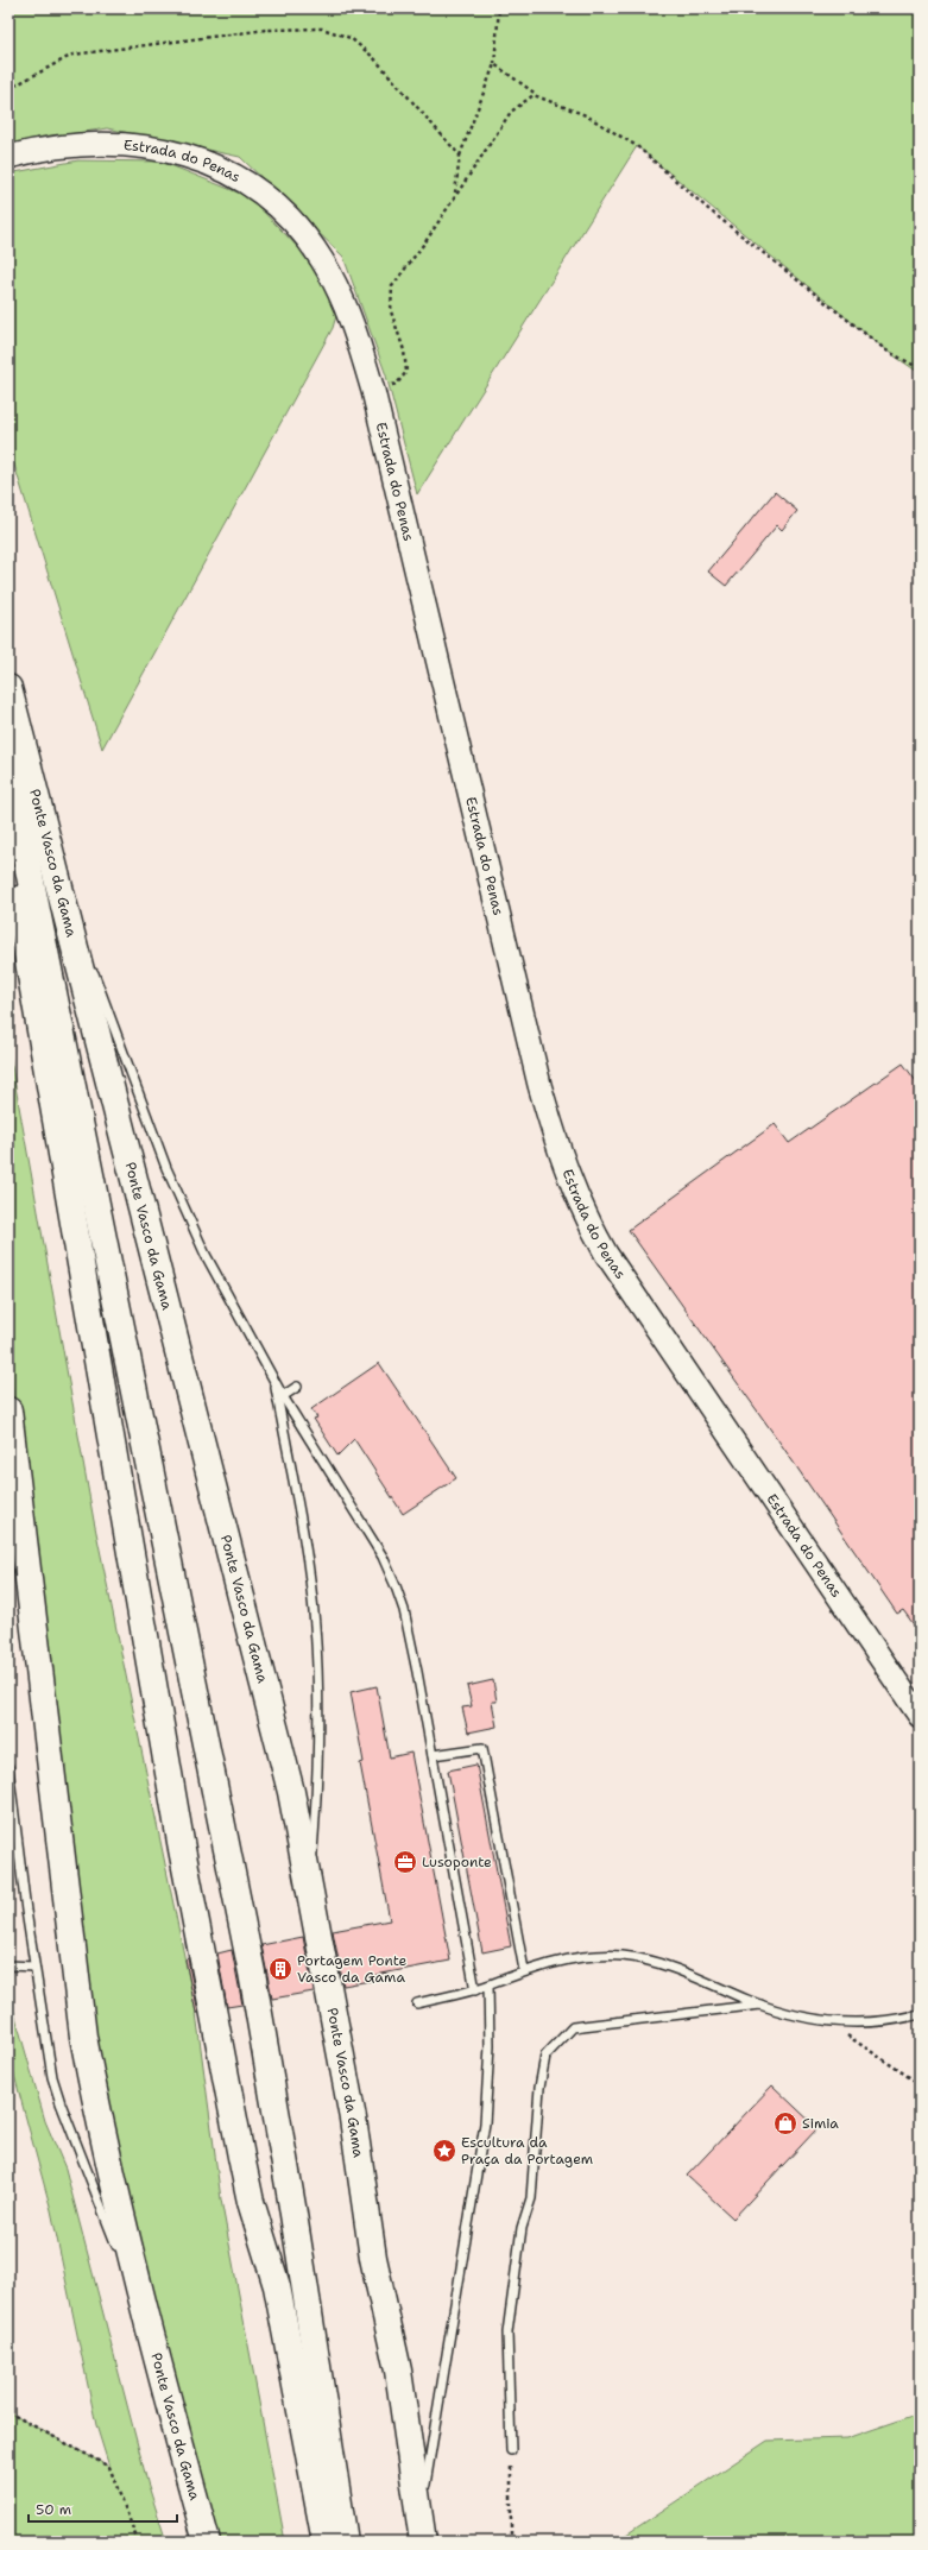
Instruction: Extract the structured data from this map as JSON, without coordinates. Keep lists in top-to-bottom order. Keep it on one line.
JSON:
{"streets":{"highway":["Ponte Vasco da Gama"],"street":["Estrada do Penas"]},"places":{"office":["Lusoponte"],"building":["Portagem Ponte Vasco da Gama"],"shop":["Simia"],"place":["Escultura da Praça da Portagem"]},"scale_bar":"50 m"}
